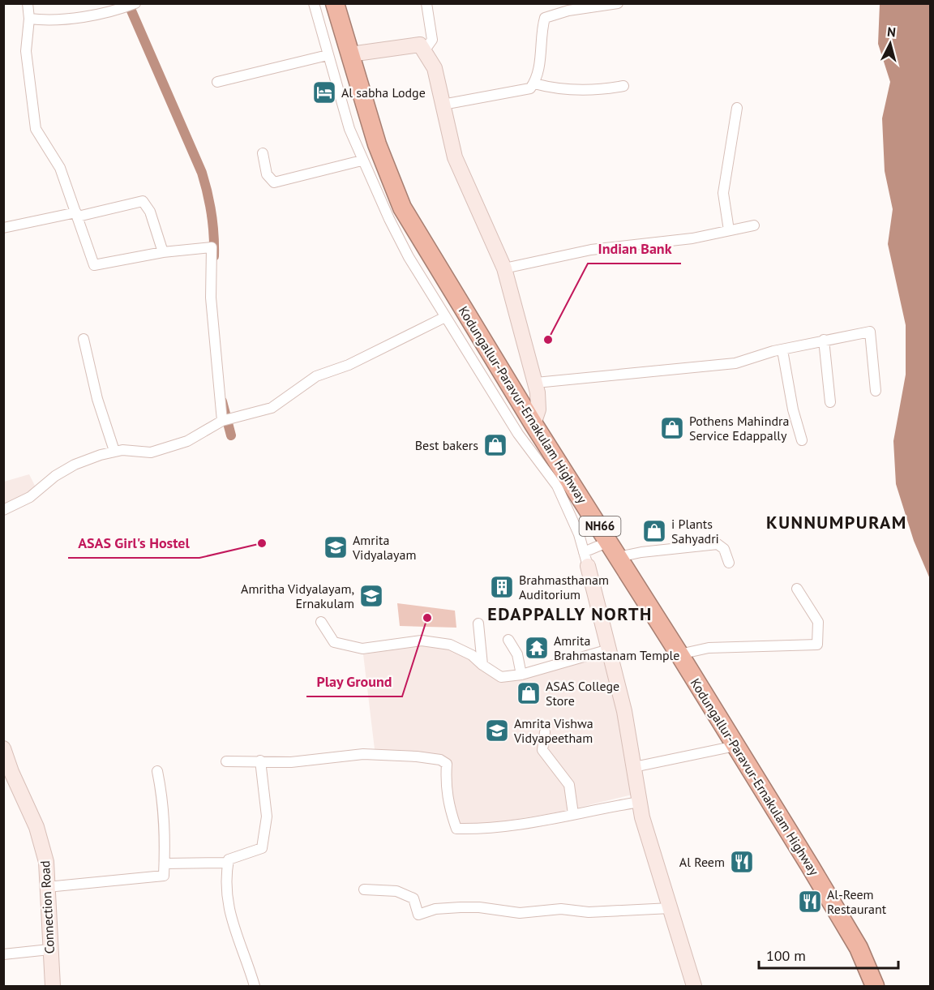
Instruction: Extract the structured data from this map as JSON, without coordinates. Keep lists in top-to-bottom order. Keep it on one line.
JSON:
{"streets":{"highway":["Kodungallur-Paravur-Ernakulam Highway","NH66"],"street":["Connection Road"]},"districts":["KUNNUMPURAM","EDAPPALLY NORTH"],"places":{"hotel":["Al sabha Lodge"],"other":["Indian Bank","ASAS Girl's Hostel","Play Ground"],"shop":["Pothens Mahindra Service Edappally","Best bakers","i Plants Sahyadri","ASAS College Store"],"school or university":["Amrita Vidyalayam","Amritha Vidyalayam, Ernakulam","Amrita Vishwa Vidyapeetham"],"building":["Brahmasthanam Auditorium"],"temple":["Amrita Brahmastanam Temple"],"restaurant":["Al Reem","Al-Reem Restaurant"]},"scale_bar":"100 m","north":"top"}
